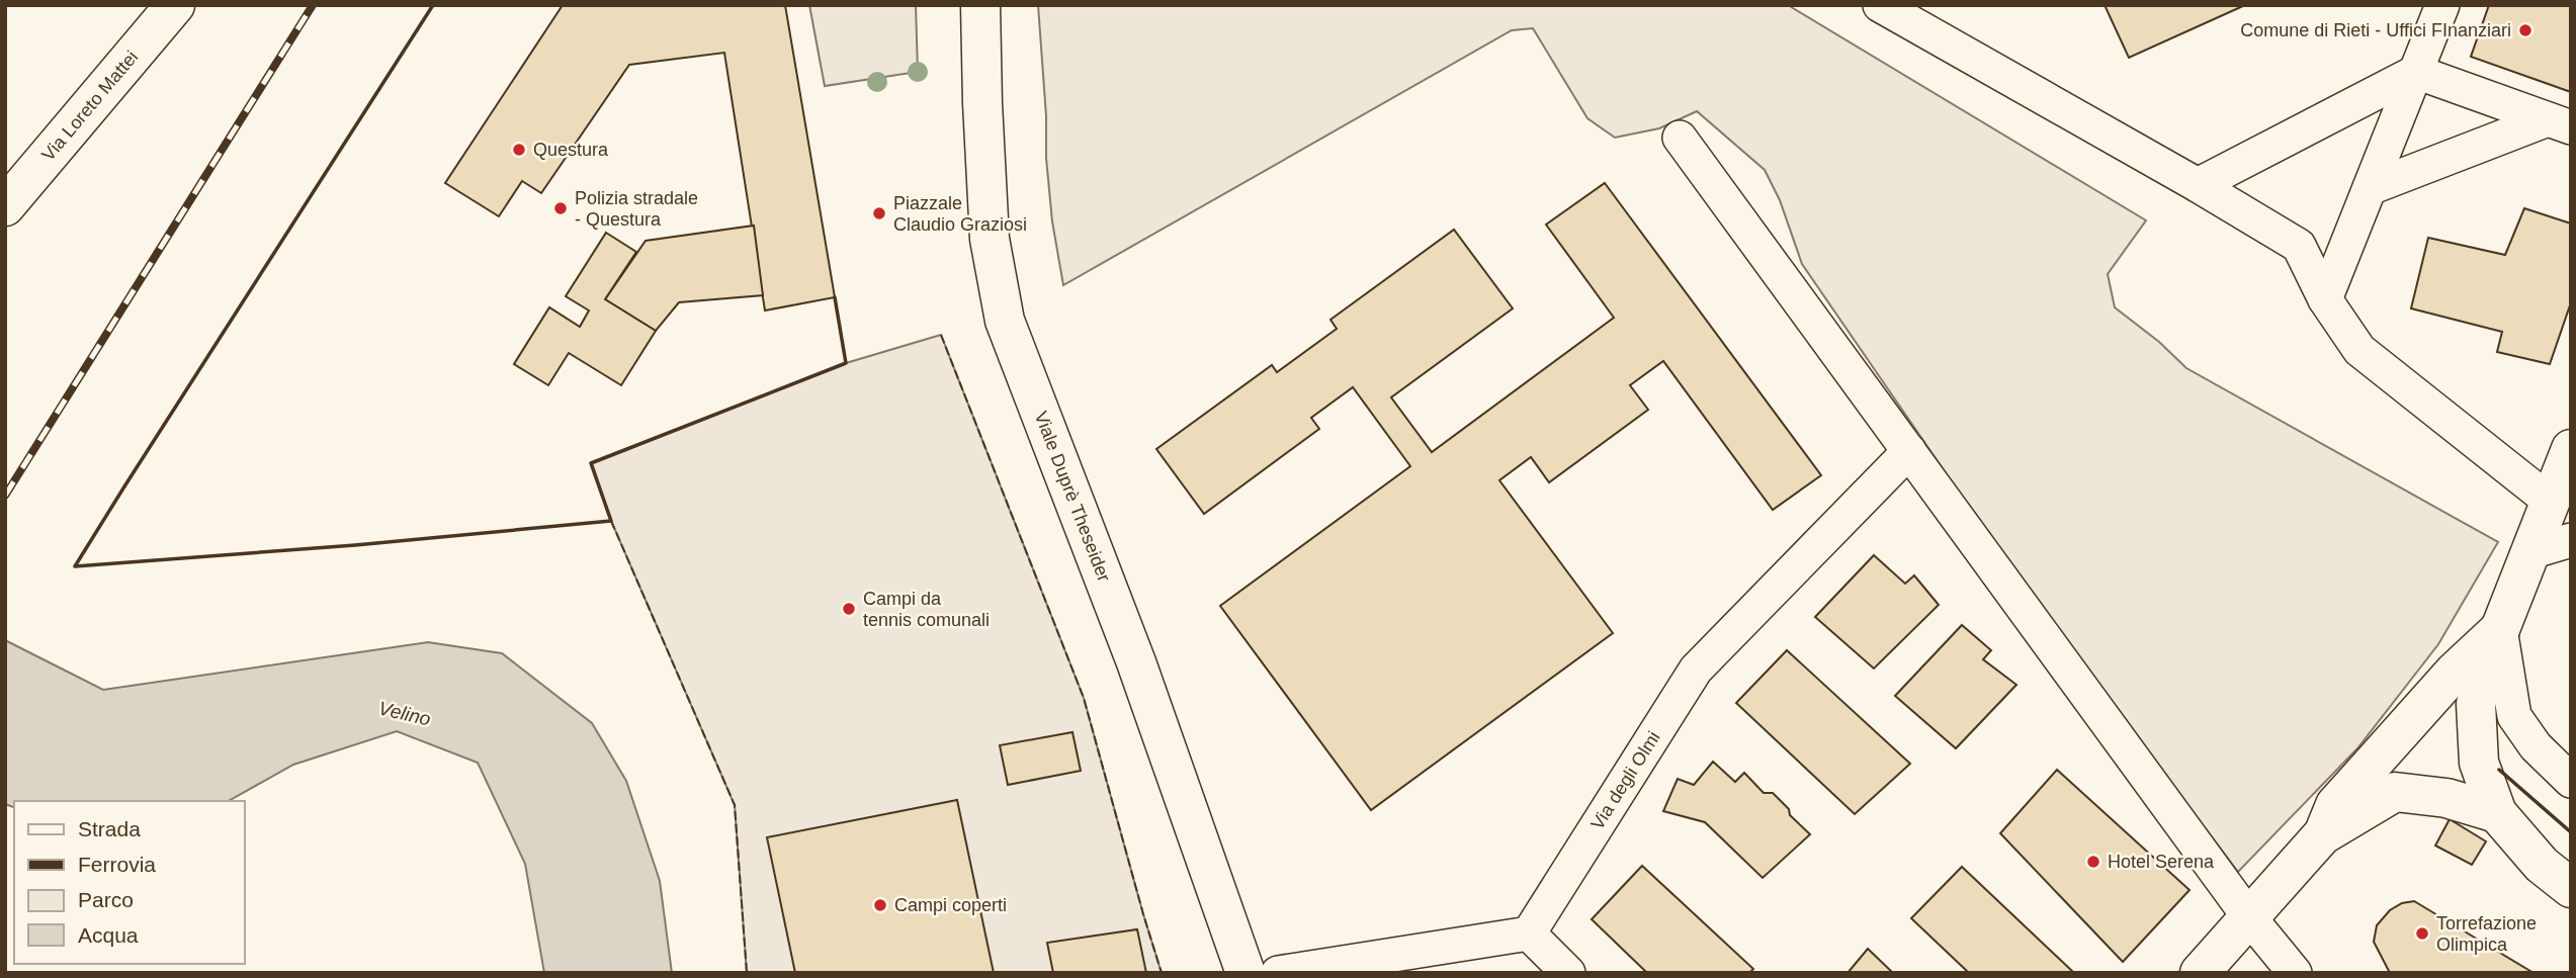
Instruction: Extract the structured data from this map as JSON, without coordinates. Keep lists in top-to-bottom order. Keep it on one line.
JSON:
{"streets":{"street":["Via Loreto Mattei","Viale Duprè Theseider","Via degli Olmi"]},"water":["Velino"],"places":["Comune di Rieti - Uffici FInanziari","Questura","Polizia stradale - Questura","Piazzale Claudio Graziosi","Campi da tennis comunali","Hotel Serena","Campi coperti","Torrefazione Olimpica"],"legend":["Strada","Ferrovia","Parco","Acqua"]}
